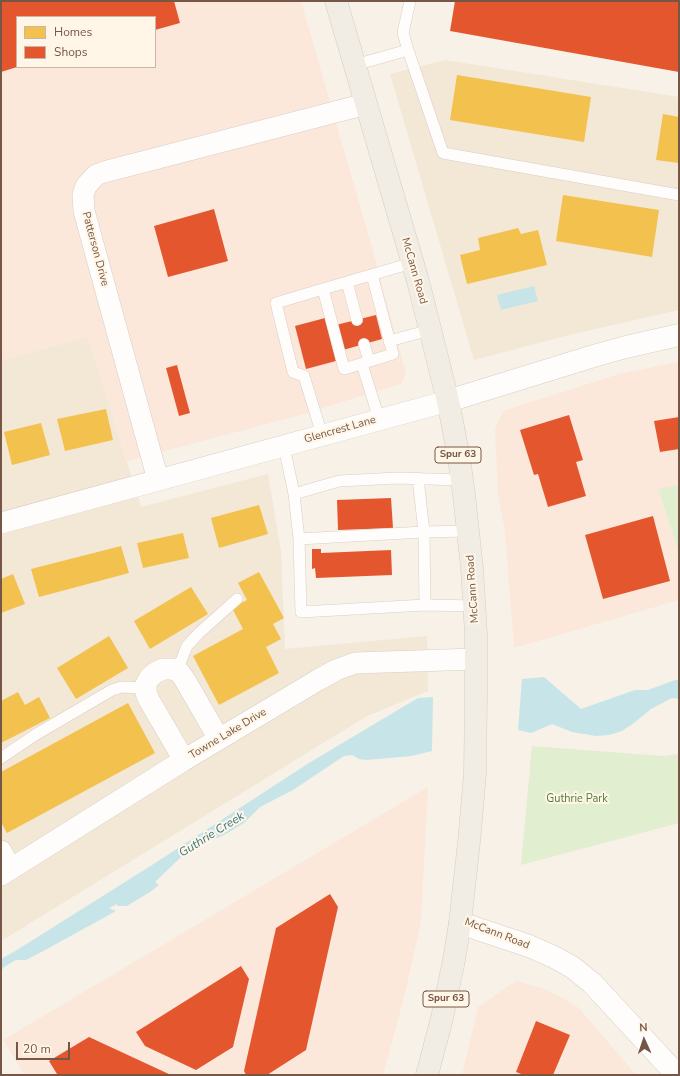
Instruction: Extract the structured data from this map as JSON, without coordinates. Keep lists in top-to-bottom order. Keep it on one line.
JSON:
{"streets":{"main road":["McCann Road","Spur 63"],"street":["Patterson Drive","Glencrest Lane","Towne Lake Drive"]},"crossings":[["Patterson Drive","McCann Road"],["Patterson Drive","Glencrest Lane"],["McCann Road","Glencrest Lane"],["McCann Road","Spur 63"],["McCann Road","Towne Lake Drive"]],"water":["Guthrie Creek"],"parks":["Guthrie Park"],"legend":["Homes","Shops"],"scale_bar":"20 m","north":"top"}
